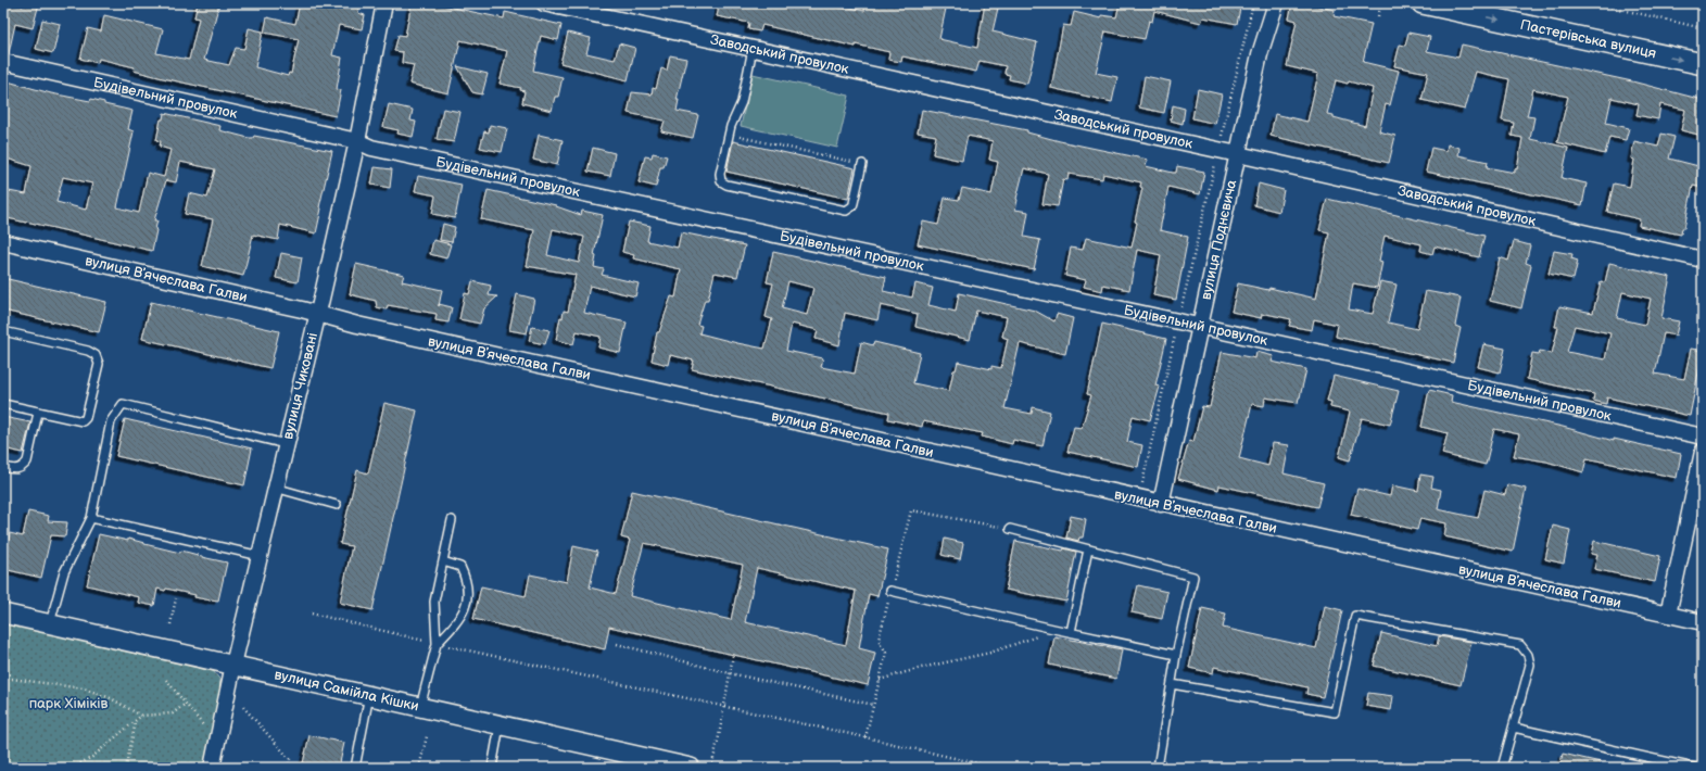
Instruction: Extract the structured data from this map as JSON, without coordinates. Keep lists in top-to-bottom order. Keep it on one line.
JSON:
{"streets":{"main road":["Пастерівська вулиця"],"street":["Заводський провулок","Будівельний провулок","вулиця Поднєвича","вулиця Вʼячеслава Галви","вулиця Чиковані","вулиця Самійла Кішки"]},"crossings":[["Заводський провулок","вулиця Поднєвича"],["Будівельний провулок","вулиця Поднєвича"],["Будівельний провулок","вулиця Чиковані"],["вулиця Поднєвича","вулиця Вʼячеслава Галви"],["вулиця Вʼячеслава Галви","вулиця Чиковані"],["вулиця Чиковані","вулиця Самійла Кішки"]],"one_way":["Пастерівська вулиця"],"parks":["парк Хіміків"]}
